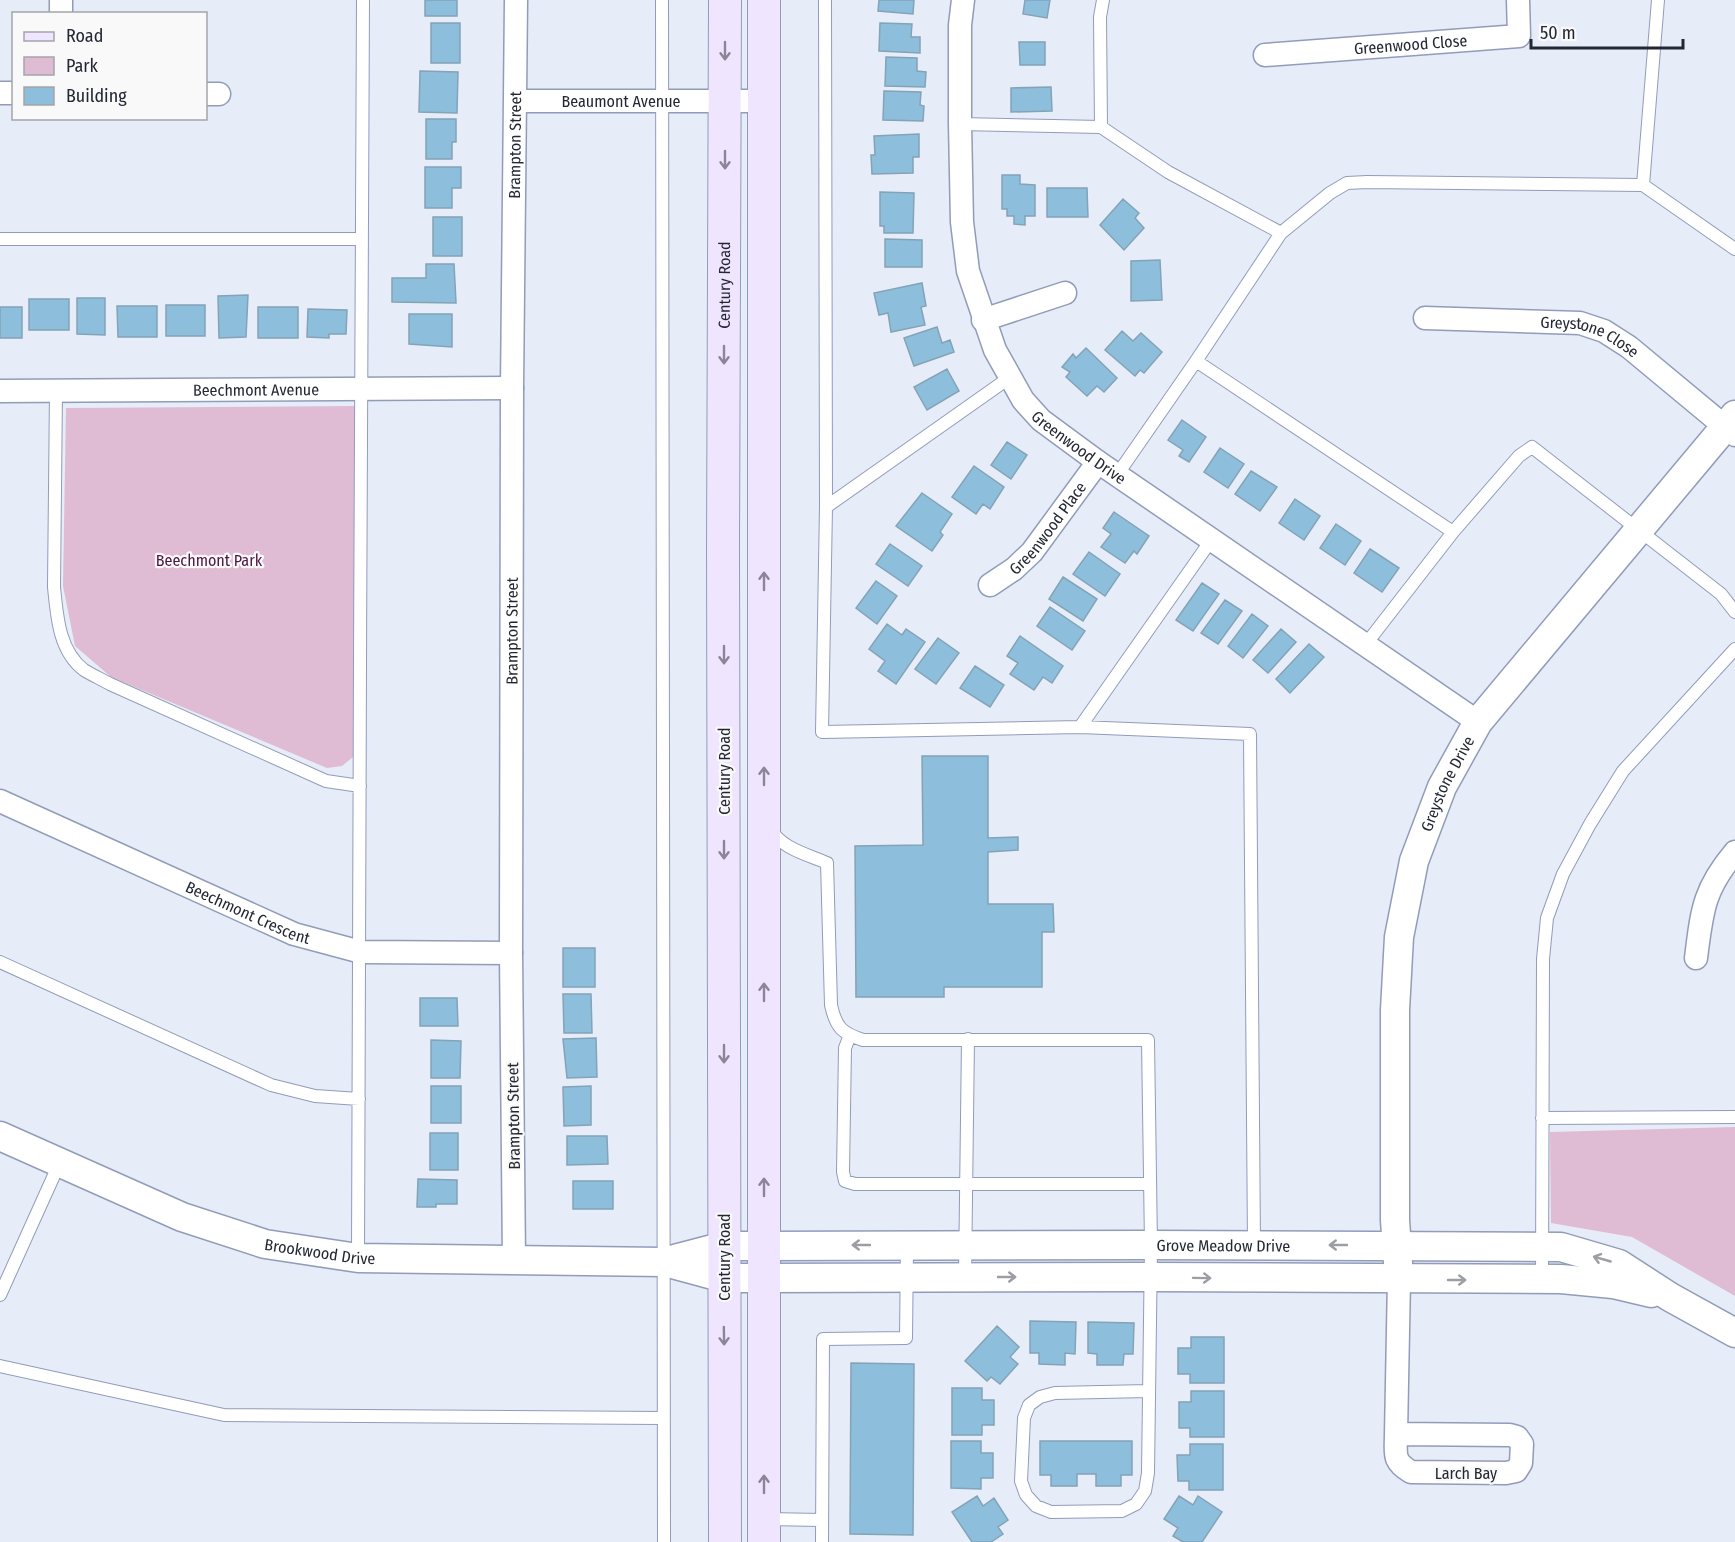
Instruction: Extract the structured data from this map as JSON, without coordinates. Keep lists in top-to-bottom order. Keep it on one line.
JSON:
{"streets":{"main road":["Century Road"],"street":["Greenwood Close","Beaumont Avenue","Brampton Street","Greystone Close","Beechmont Avenue","Greenwood Drive","Greenwood Place","Greystone Drive","Beechmont Crescent","Grove Meadow Drive","Brookwood Drive","Larch Bay"]},"crossings":[["Beaumont Avenue","Brampton Street"],["Beaumont Avenue","Century Road"],["Brampton Street","Beechmont Avenue"],["Brampton Street","Beechmont Crescent"],["Brampton Street","Brookwood Drive"],["Century Road","Brookwood Drive"],["Greystone Close","Greystone Drive"],["Greenwood Drive","Greenwood Place"],["Greenwood Drive","Greystone Drive"],["Greystone Drive","Grove Meadow Drive"],["Greystone Drive","Larch Bay"],["Grove Meadow Drive","Brookwood Drive"],["Grove Meadow Drive","Larch Bay"]],"parks":["Beechmont Park"],"legend":["Road","Park","Building"],"scale_bar":"50 m"}
